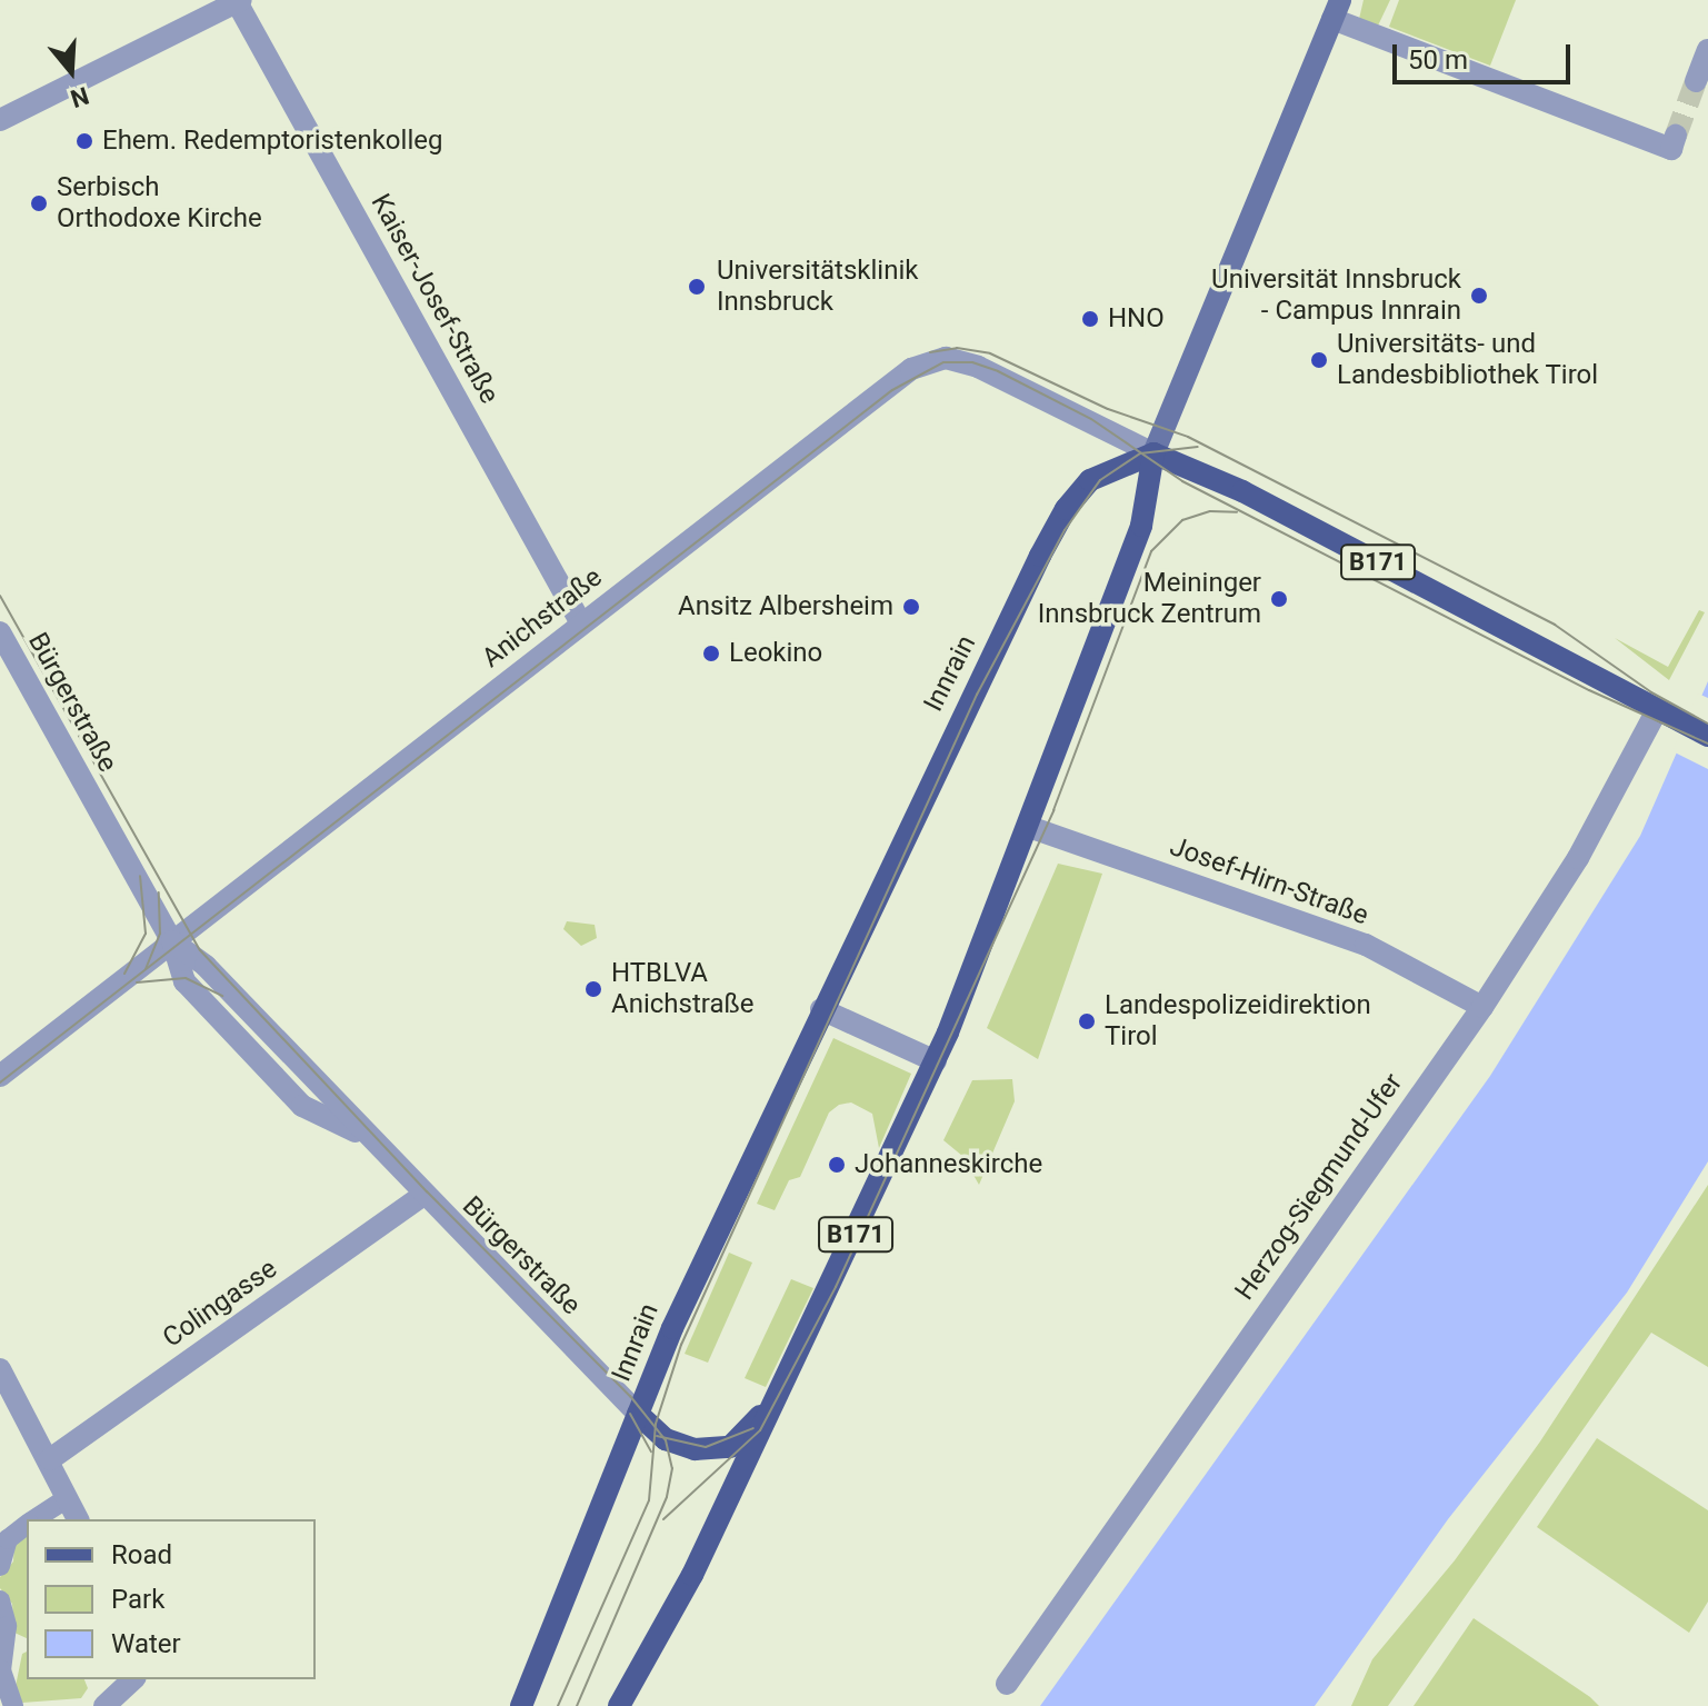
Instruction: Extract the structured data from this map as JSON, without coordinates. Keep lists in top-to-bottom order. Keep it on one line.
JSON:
{"streets":{"main road":["B171","Innrain"],"street":["Kaiser-Josef-Straße","Anichstraße","Bürgerstraße","Josef-Hirn-Straße","Herzog-Siegmund-Ufer","Colingasse"]},"crossings":[["Kaiser-Josef-Straße","Anichstraße"],["B171","Anichstraße"],["B171","Innrain"],["B171","Josef-Hirn-Straße"],["B171","Herzog-Siegmund-Ufer"],["Anichstraße","Innrain"],["Anichstraße","Bürgerstraße"],["Innrain","Bürgerstraße"],["Bürgerstraße","Colingasse"],["Josef-Hirn-Straße","Herzog-Siegmund-Ufer"]],"places":["Ehem. Redemptoristenkolleg","Serbisch Orthodoxe Kirche","Universitätsklinik Innsbruck","Universität Innsbruck - Campus Innrain","HNO","Universitäts- und Landesbibliothek Tirol","Meininger Innsbruck Zentrum","Ansitz Albersheim","Leokino","HTBLVA Anichstraße","Landespolizeidirektion Tirol","Johanneskirche"],"legend":["Road","Park","Water"],"scale_bar":"50 m","north":"bottom"}
